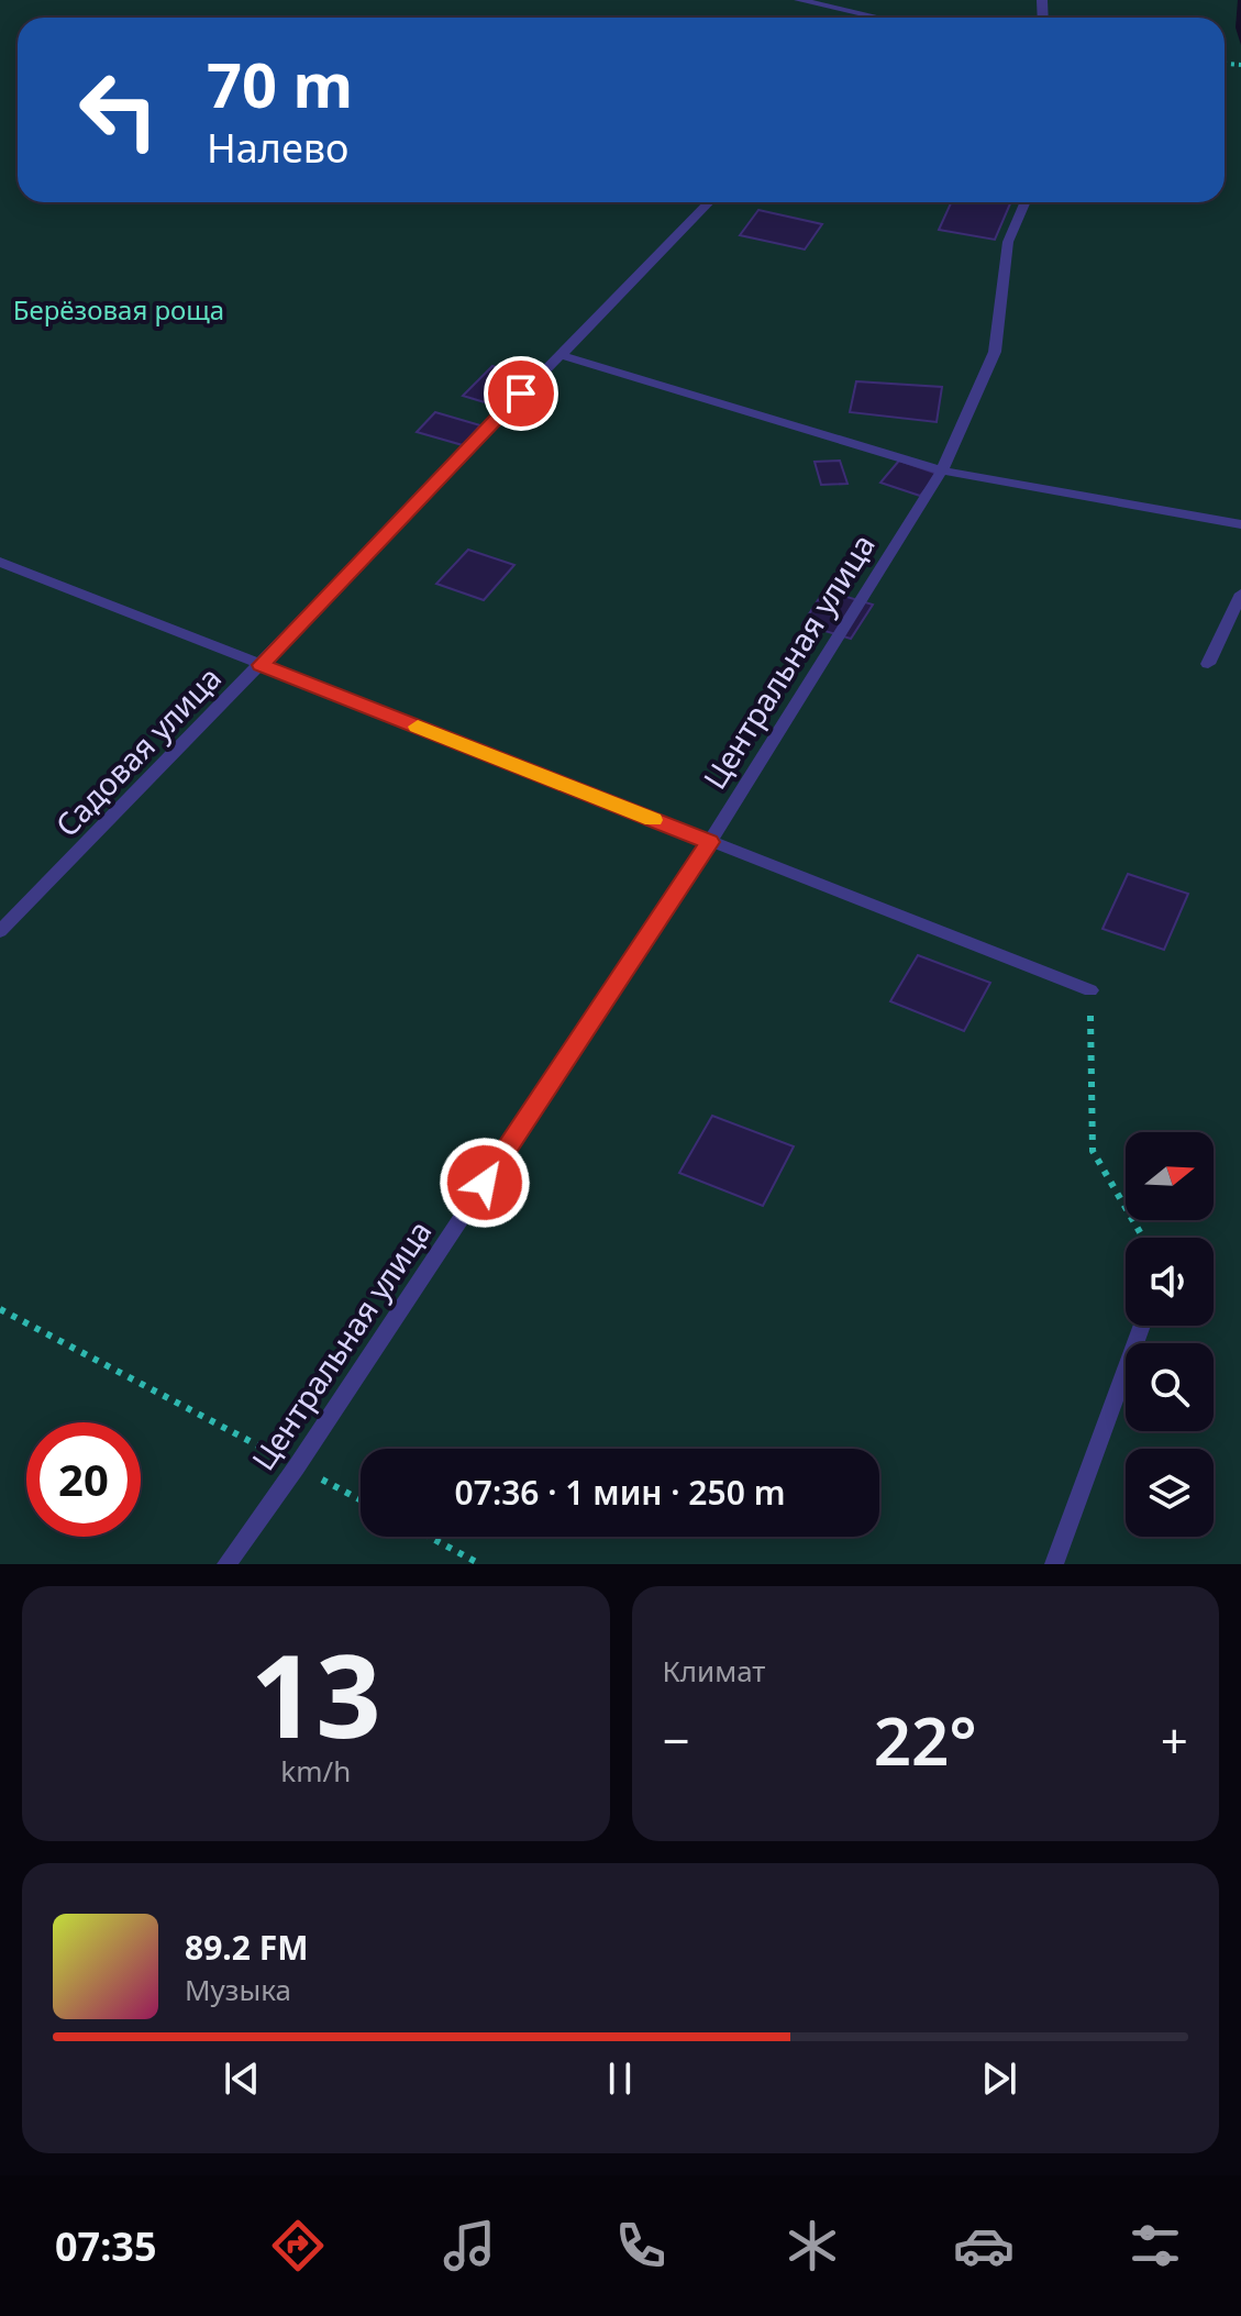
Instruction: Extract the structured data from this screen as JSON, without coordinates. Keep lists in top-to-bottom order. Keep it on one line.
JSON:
{"streets":{"lane":["Центральная улица","Садовая улица"]},"parks":["Берёзовая роща"],"north":"right","page":{"turn":["70 m","Налево"],"limit":"20","trip":"07:36 · 1 мин · 250 m","tile":[["13","km/h"],"Климат"],"heat":["−","22°","+"],"song":["89.2 FM","Музыка"],"tabs":"07:35"}}
